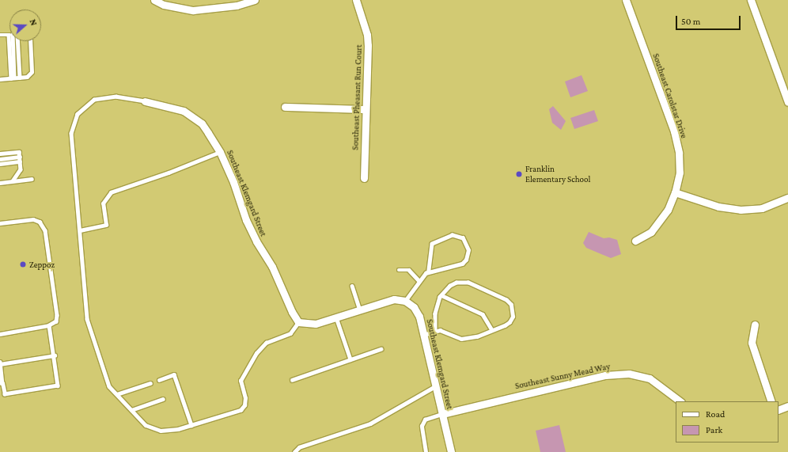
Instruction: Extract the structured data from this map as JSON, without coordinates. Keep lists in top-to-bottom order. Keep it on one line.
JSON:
{"streets":{"street":["Southeast Carolstar Drive","Southeast Pheasant Run Court","Southeast Klemgard Street","Southeast Sunny Mead Way"]},"crossings":[["Southeast Klemgard Street","Southeast Sunny Mead Way"]],"places":["Franklin Elementary School","Zeppoz"],"legend":["Road","Park"],"scale_bar":"50 m","north":"right"}
